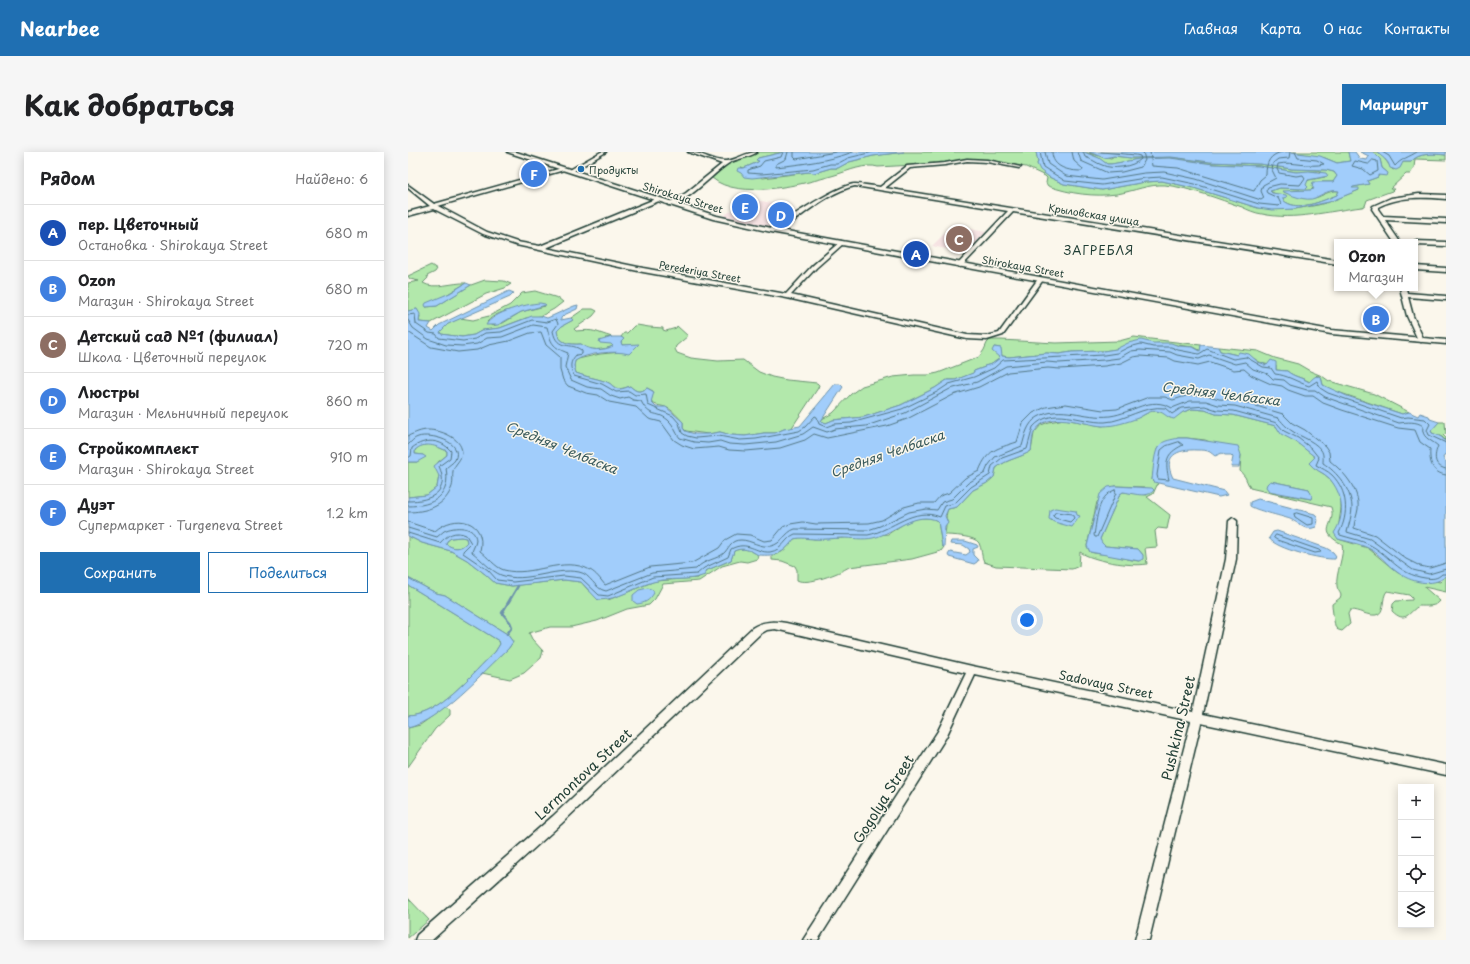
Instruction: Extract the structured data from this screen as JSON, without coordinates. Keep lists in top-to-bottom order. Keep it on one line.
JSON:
{"streets":{"street":["Shirokaya Street","Крыловская улица","Perederiya Street","Sadovaya Street","Pushkina Street","Lermontova Street","Gogolya Street"]},"crossings":[["Shirokaya Street","Крыловская улица"],["Shirokaya Street","Perederiya Street"],["Sadovaya Street","Pushkina Street"],["Sadovaya Street","Lermontova Street"],["Sadovaya Street","Gogolya Street"]],"districts":["ЗАГРЕБЛЯ"],"water":["Средняя Челбаска"],"places":["Продукты"],"page":{"header":"Nearbee","nav":["Главная","Карта","О нас","Контакты"],"title":"Как добраться","buttons":["Маршрут",["Сохранить","Поделиться"]],"heading":["Рядом","Найдено: 6"],"pins":["F","E","D","C","A","B"],"list":[{"mark":"A","name":"пер. Цветочный","note":"Остановка · Shirokaya Street","value":"680 m"},{"mark":"B","name":"Ozon","note":"Магазин · Shirokaya Street","value":"680 m"},{"mark":"C","name":"Детский сад №1 (филиал)","note":"Школа · Цветочный переулок","value":"720 m"},{"mark":"D","name":"Люстры","note":"Магазин · Мельничный переулок","value":"860 m"},{"mark":"E","name":"Стройкомплект","note":"Магазин · Shirokaya Street","value":"910 m"},{"mark":"F","name":"Дуэт","note":"Супермаркет · Turgeneva Street","value":"1.2 km"}],"popup":["Ozon","Магазин"],"map_buttons":["+","−"]}}
